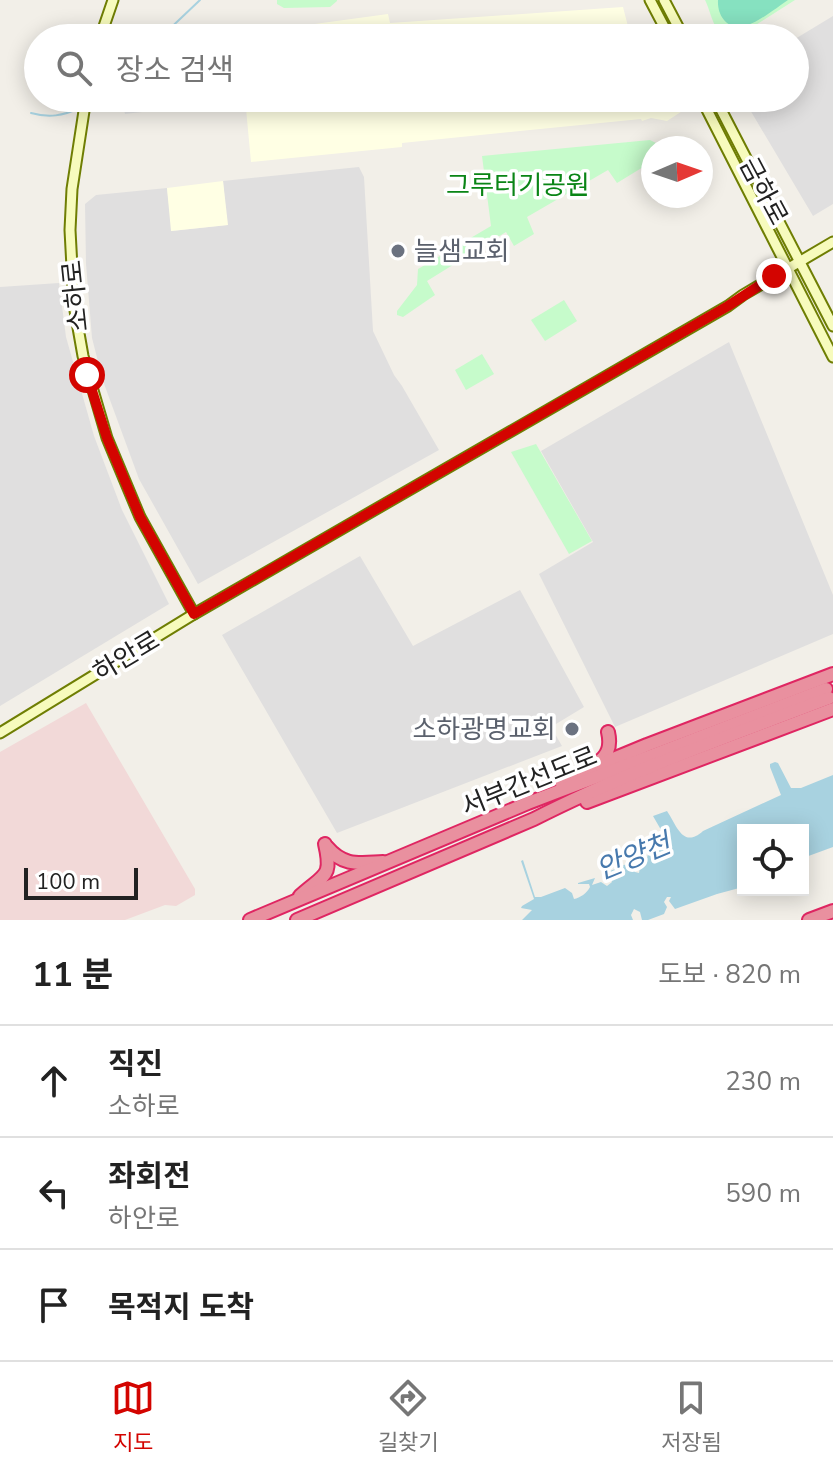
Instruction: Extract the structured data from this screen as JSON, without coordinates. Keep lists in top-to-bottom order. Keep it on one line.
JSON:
{"streets":{"highway":["서부간선도로"],"main road":["금하로","소하로","하안로"]},"crossings":[["금하로","하안로"],["소하로","하안로"]],"water":["안양천"],"parks":["그루터기공원"],"places":["늘샘교회","소하광명교회"],"scale_bar":"100 m","north":"right","page":{"search":"장소 검색","scale":"100 m","heading":["11 분","도보 · 820 m"],"list":[["직진","소하로","230 m"],["좌회전","하안로","590 m"],"목적지 도착"],"nav":["지도","길찾기","저장됨"]}}
